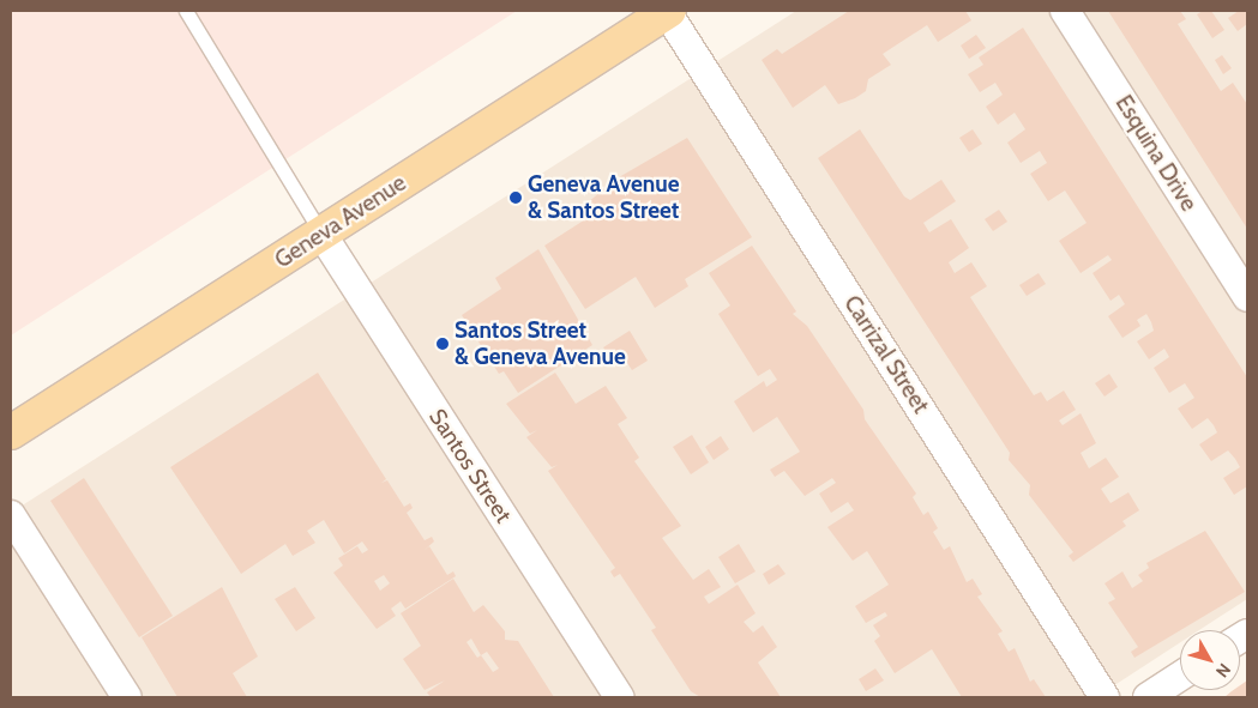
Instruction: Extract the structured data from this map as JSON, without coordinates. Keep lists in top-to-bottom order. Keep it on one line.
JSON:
{"streets":{"main road":["Geneva Avenue"],"street":["Esquina Drive","Carrizal Street","Santos Street"]},"crossings":[["Geneva Avenue","Carrizal Street"],["Geneva Avenue","Santos Street"]],"places":["Geneva Avenue & Santos Street","Santos Street & Geneva Avenue"],"north":"bottom right"}
